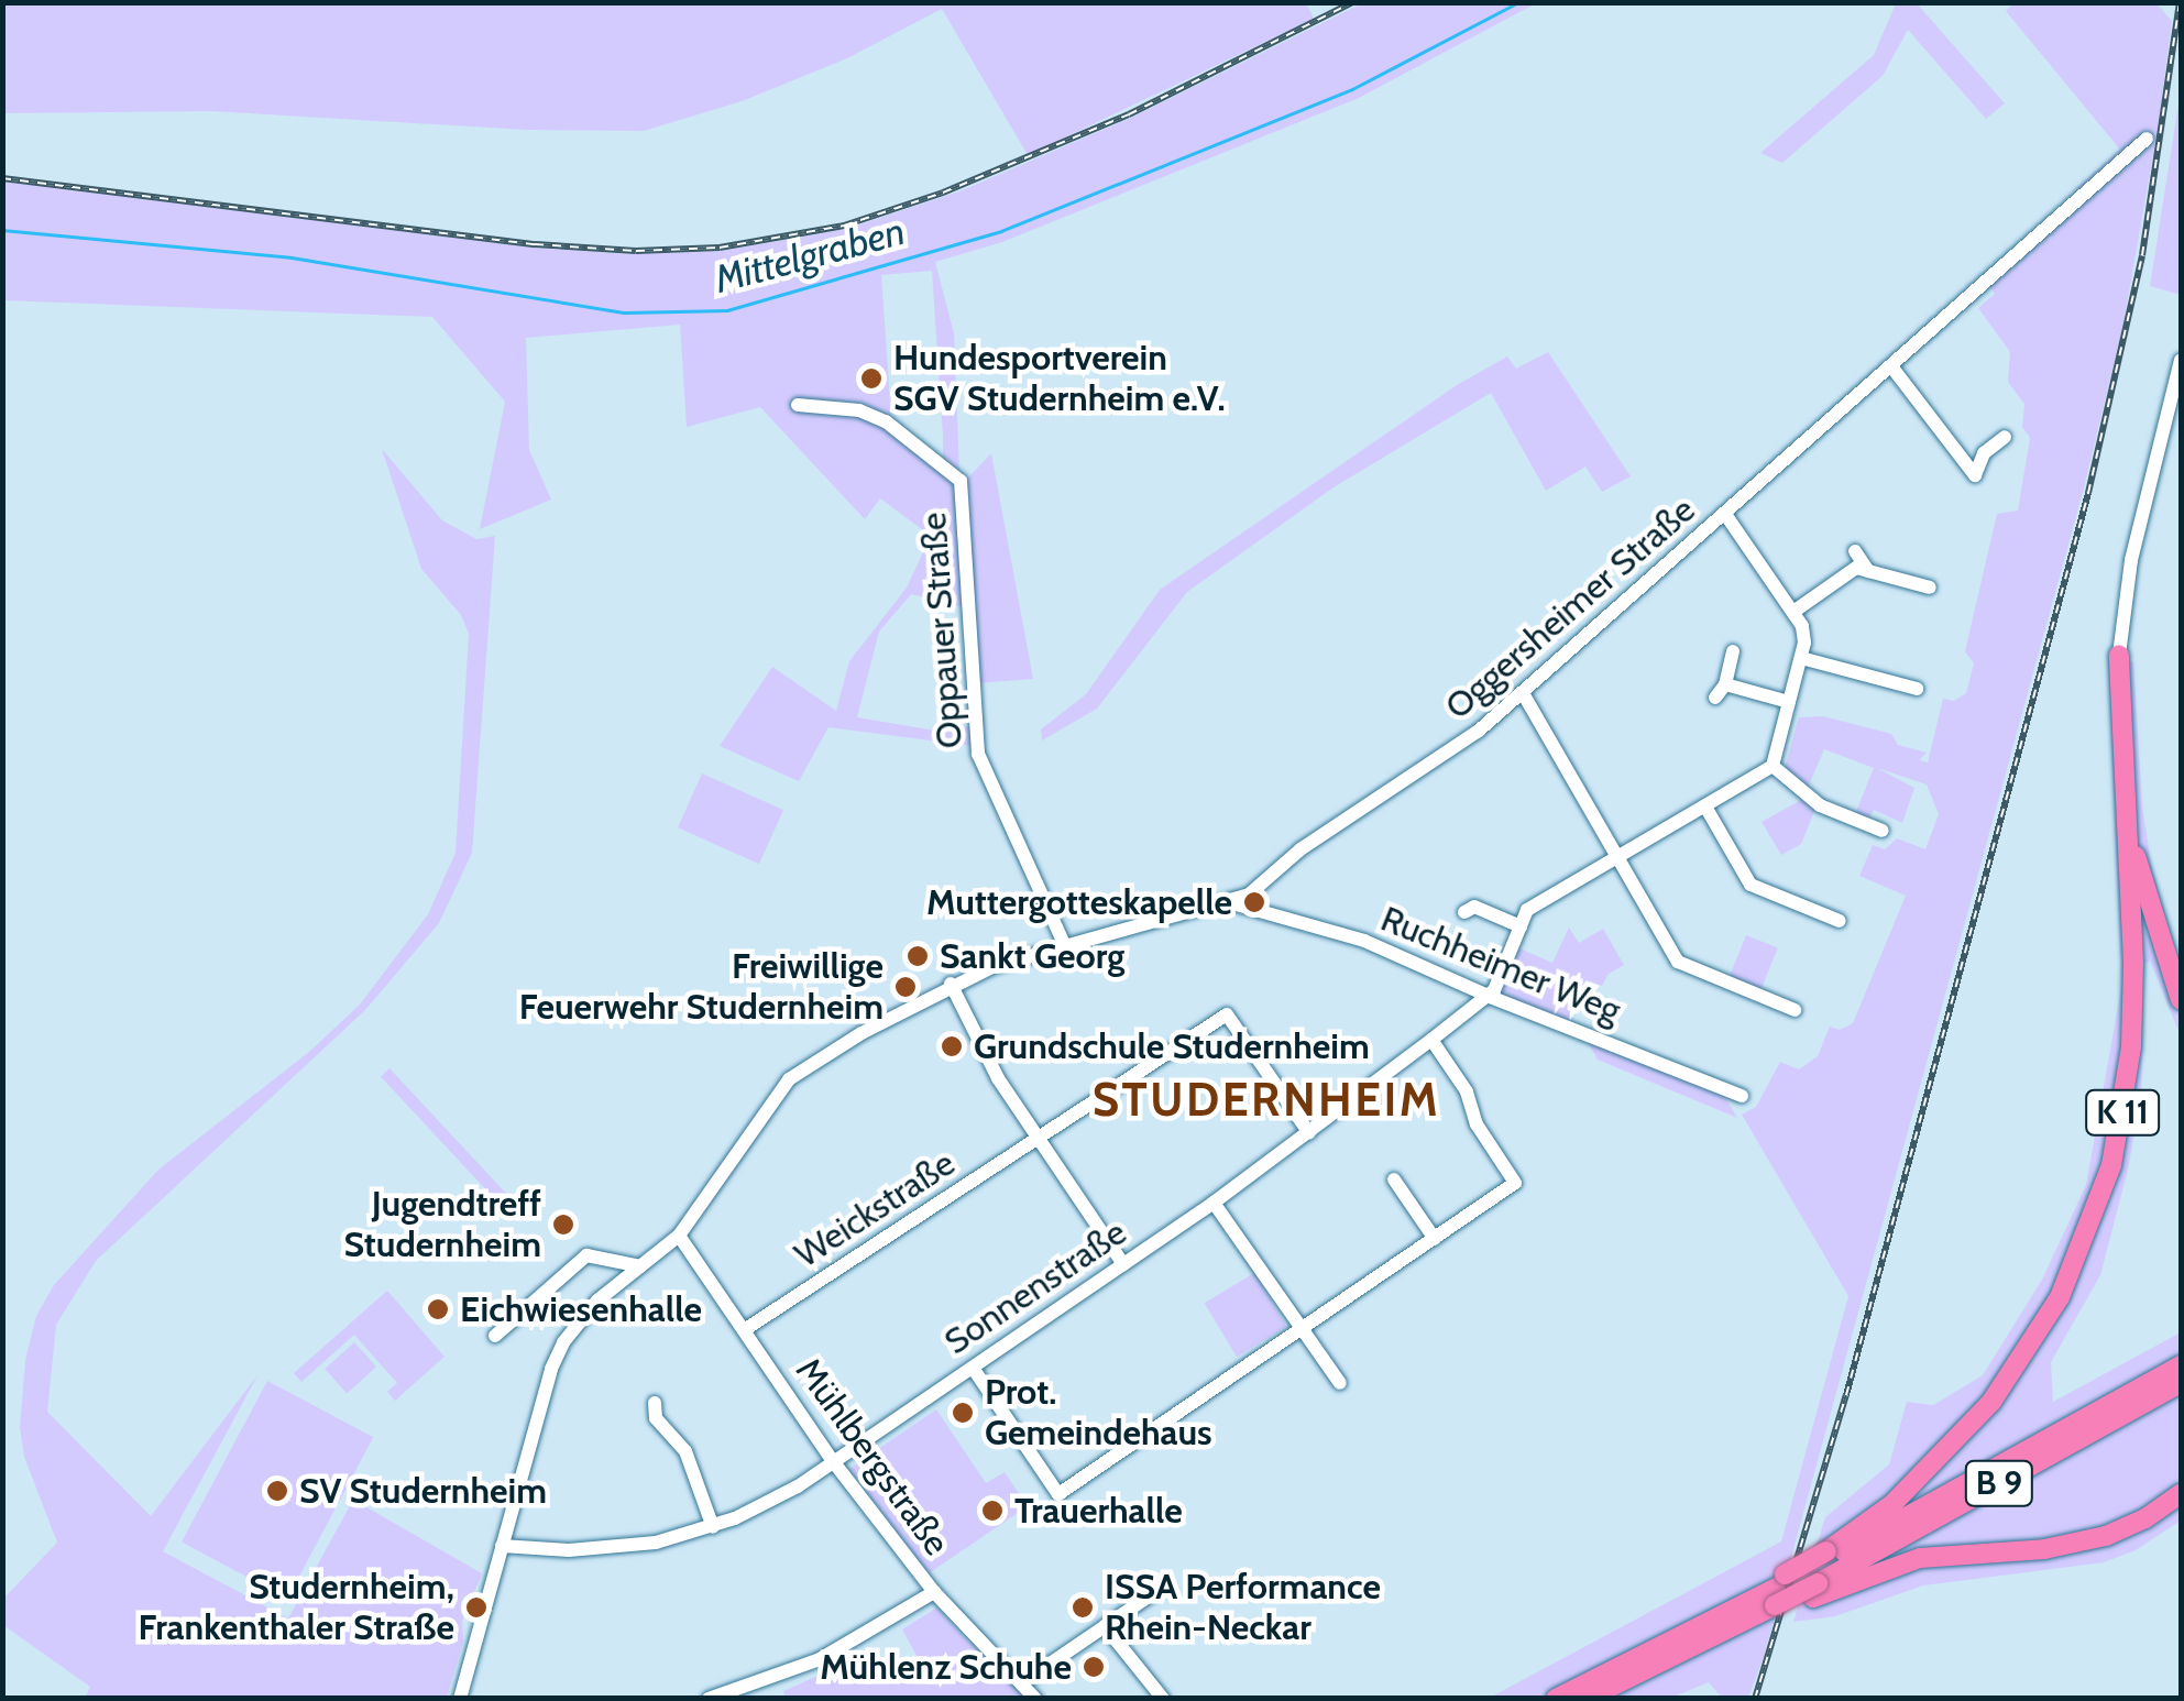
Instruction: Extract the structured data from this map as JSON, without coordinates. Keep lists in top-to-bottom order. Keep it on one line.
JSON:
{"streets":{"highway":["K 11","B 9"],"street":["Oggersheimer Straße","Oppauer Straße","Ruchheimer Weg","Weickstraße","Sonnenstraße","Mühlbergstraße"]},"crossings":[["Oggersheimer Straße","Oppauer Straße"],["Oggersheimer Straße","Ruchheimer Weg"],["Oggersheimer Straße","Sonnenstraße"],["Oggersheimer Straße","Mühlbergstraße"],["Ruchheimer Weg","Sonnenstraße"],["K 11","B 9"],["Weickstraße","Sonnenstraße"],["Weickstraße","Mühlbergstraße"],["Sonnenstraße","Mühlbergstraße"]],"districts":["STUDERNHEIM"],"water":["Mittelgraben"],"places":["Hundesportverein SGV Studernheim e.V.","Muttergotteskapelle","Sankt Georg","Freiwillige Feuerwehr Studernheim","Grundschule Studernheim","Jugendtreff Studernheim","Eichwiesenhalle","Prot. Gemeindehaus","SV Studernheim","Trauerhalle","Studernheim, Frankenthaler Straße","ISSA Performance Rhein-Neckar","Mühlenz Schuhe"]}
